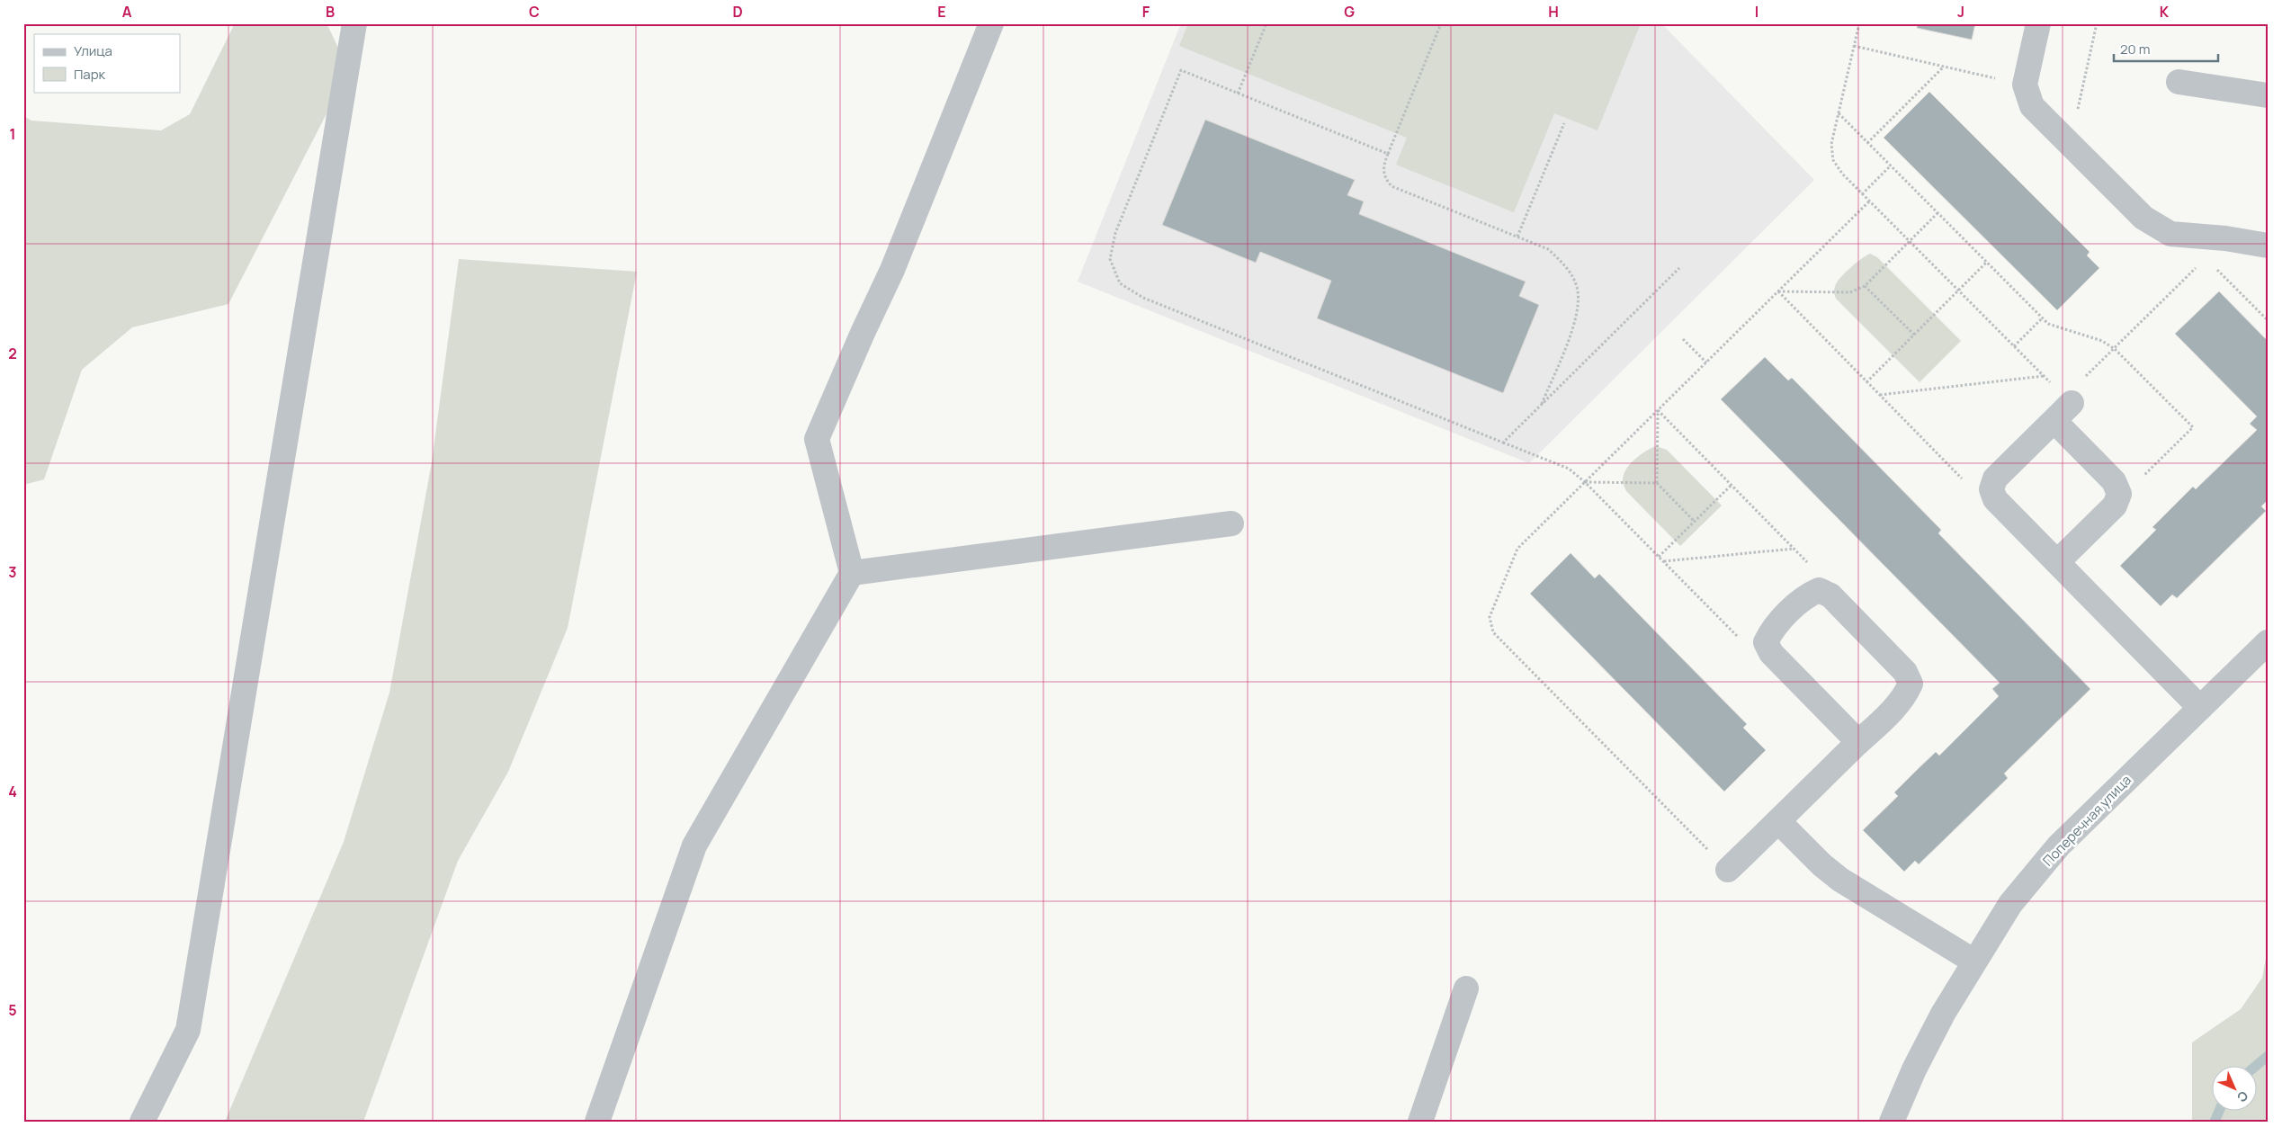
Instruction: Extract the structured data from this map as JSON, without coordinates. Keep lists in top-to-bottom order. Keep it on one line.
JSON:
{"streets":{"street":["Поперечная улица"]},"legend":["Улица","Парк"],"scale_bar":"20 m","north":"bottom right","grid":{"columns":["A","B","C","D","E","F","G","H","I","J","K"],"rows":["1","2","3","4","5"]}}
